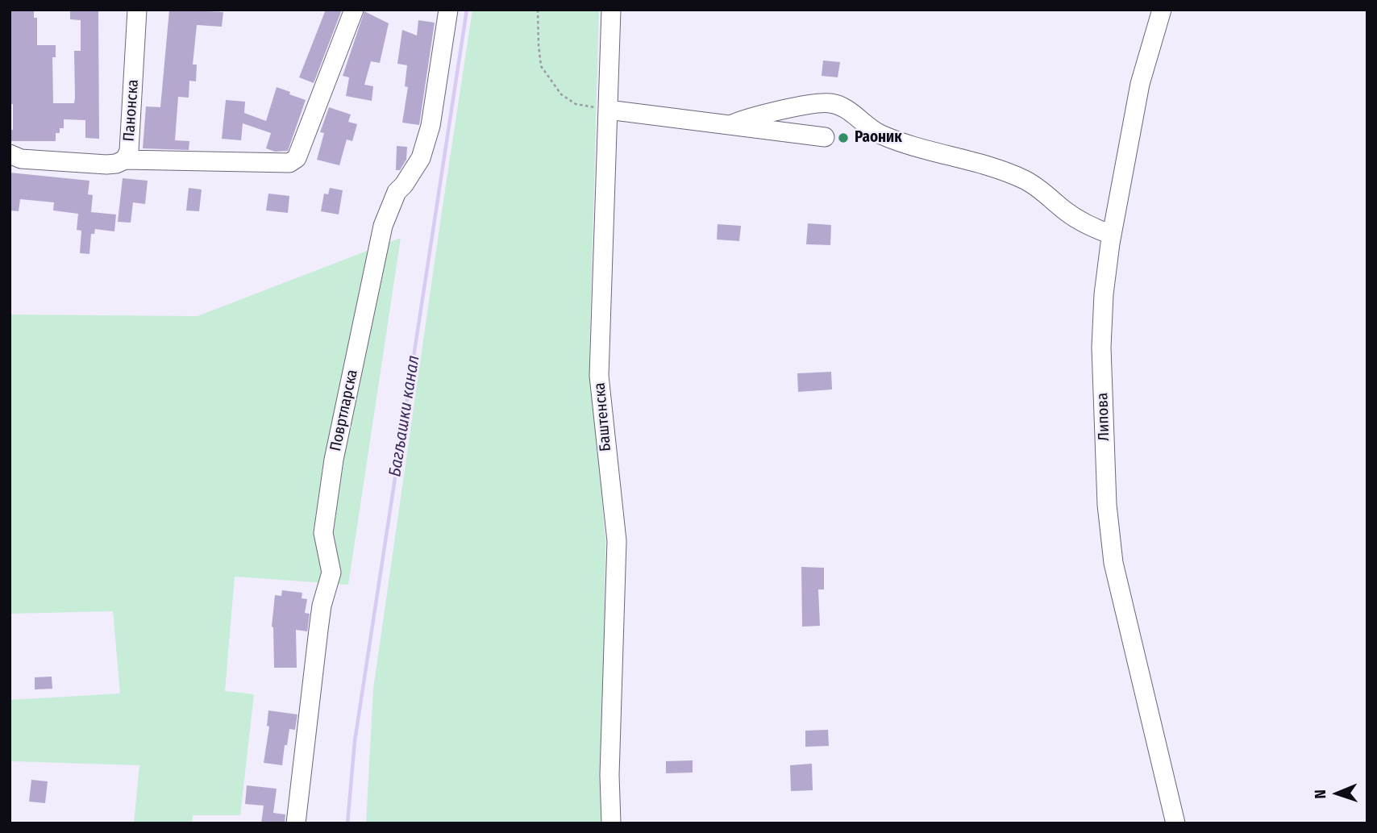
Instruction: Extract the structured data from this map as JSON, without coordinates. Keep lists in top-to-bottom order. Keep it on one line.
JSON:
{"streets":{"street":["Панонска","Повртларска","Баштенска","Липова"]},"water":["Багљашки канал"],"places":["Раоник"],"north":"left"}
